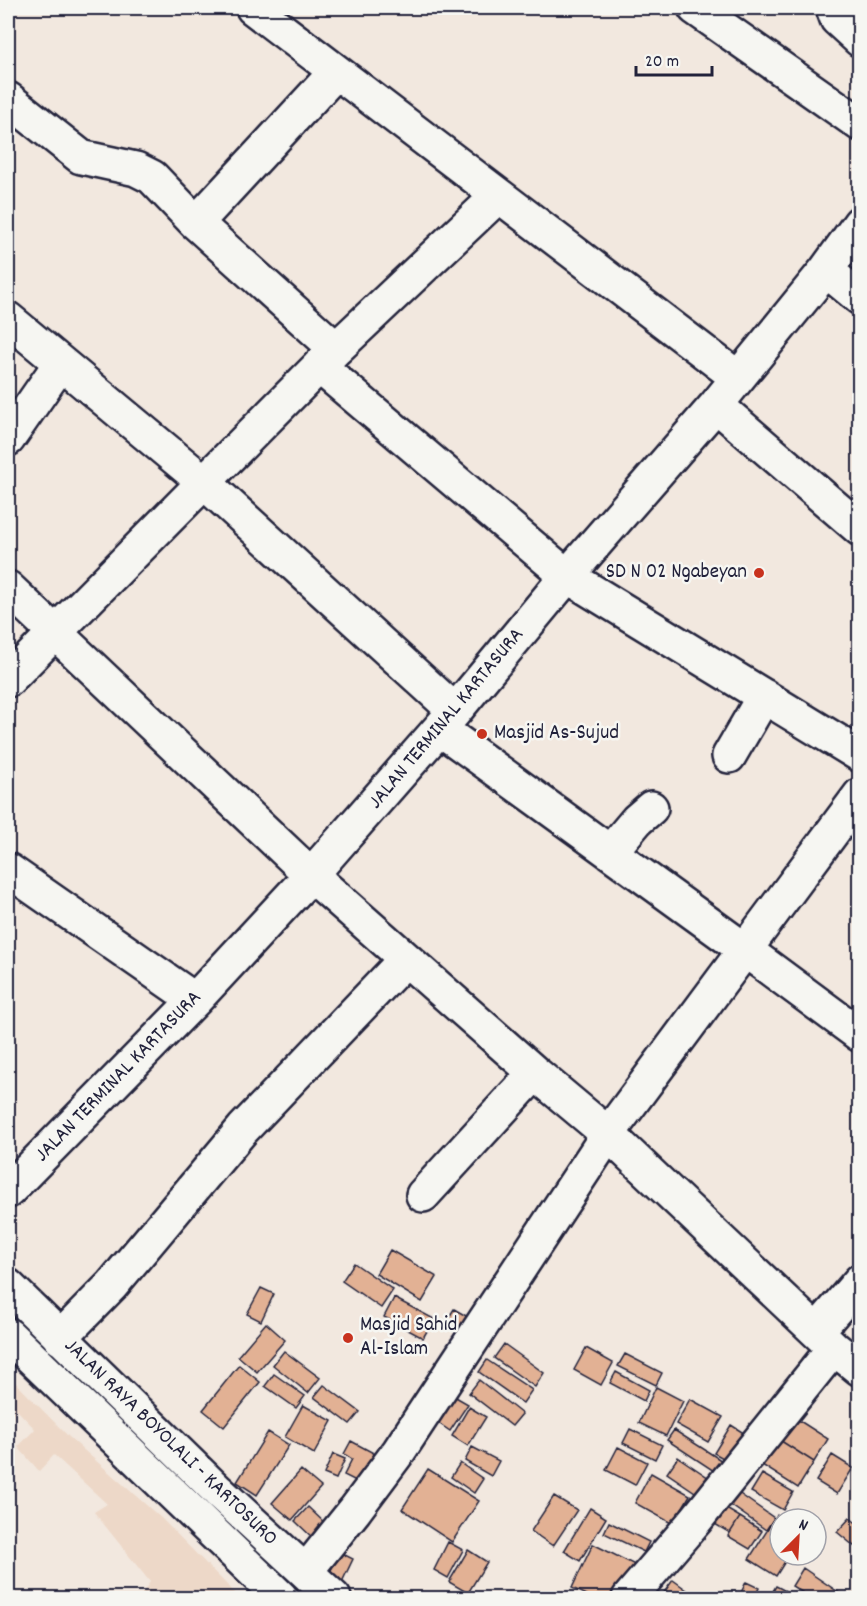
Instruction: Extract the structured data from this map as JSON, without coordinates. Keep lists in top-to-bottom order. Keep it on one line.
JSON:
{"streets":{"main road":["JALAN TERMINAL KARTASURA","JALAN RAYA BOYOLALI - KARTOSURO"]},"places":["SD N 02 Ngabeyan","Masjid As-Sujud","Masjid Sahid Al-Islam"],"scale_bar":"20 m","north":"top right"}
